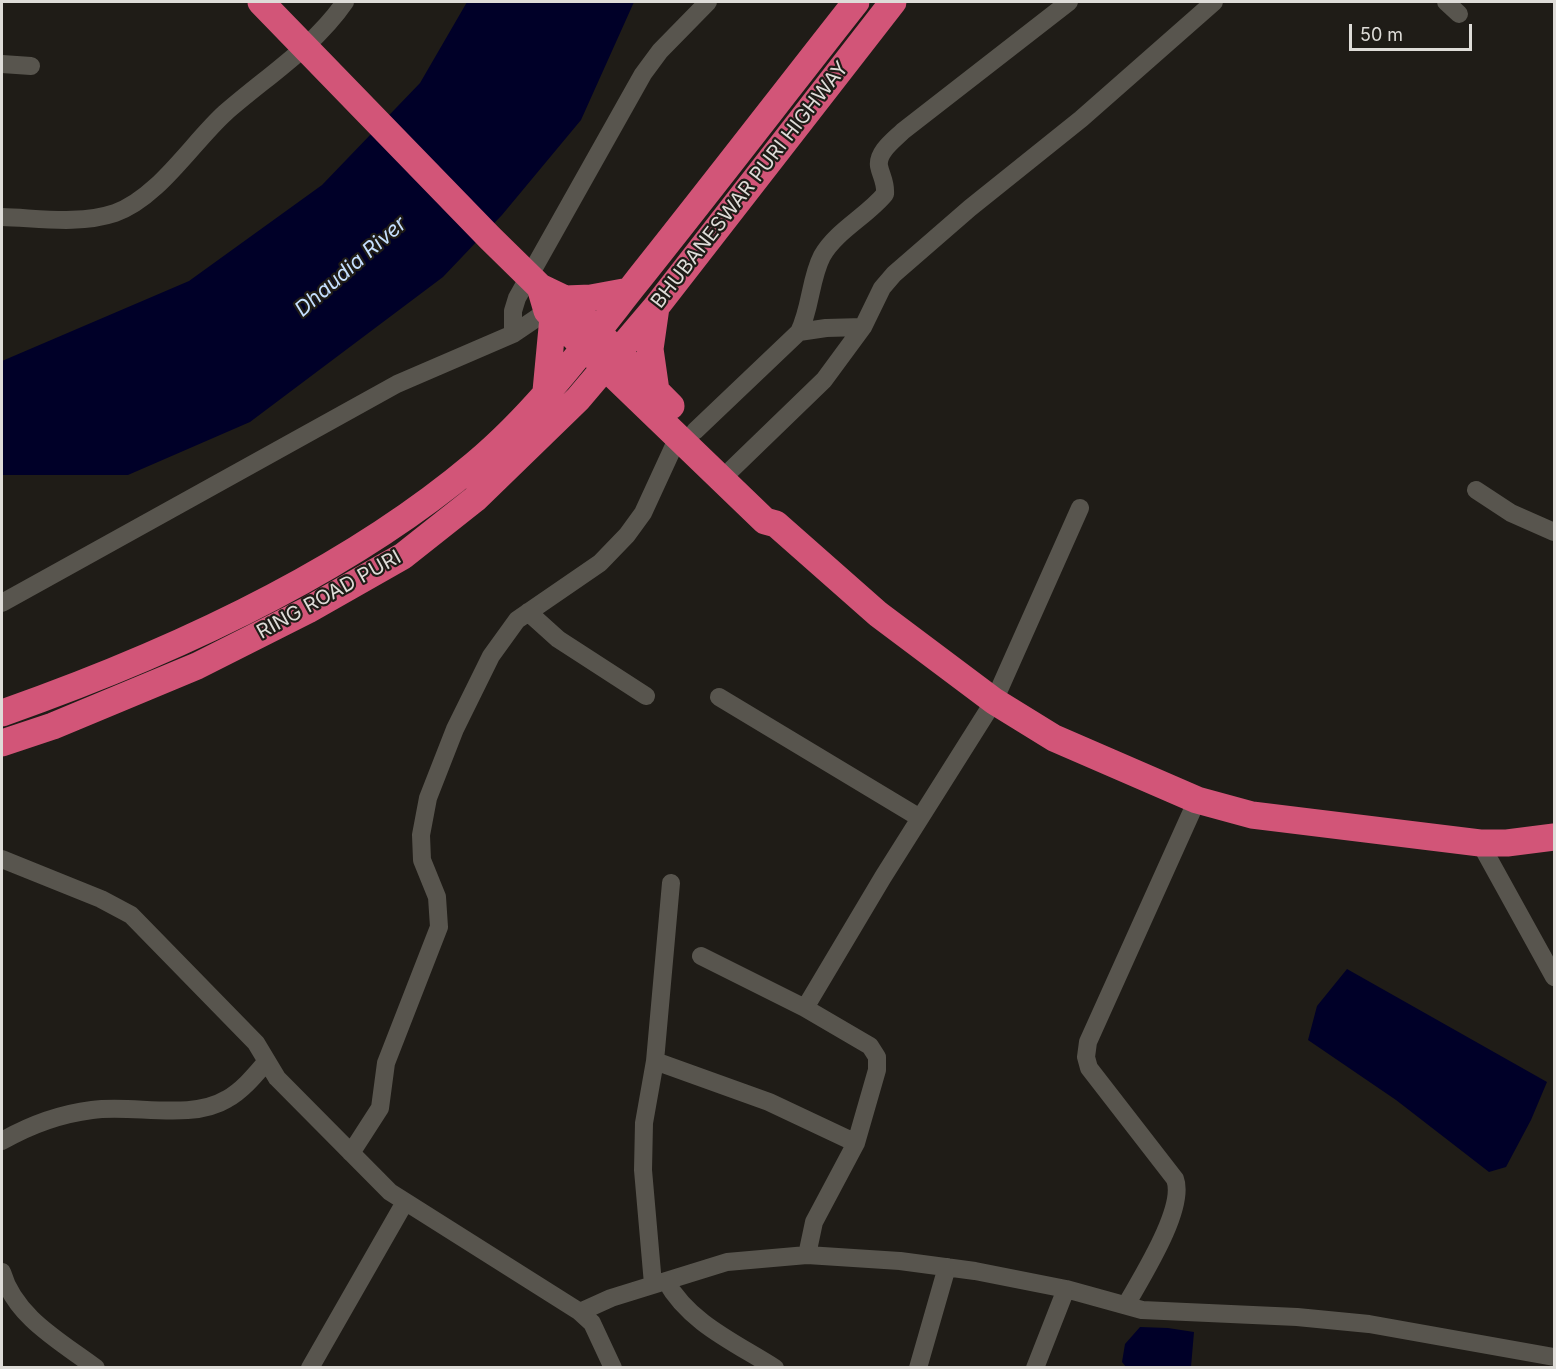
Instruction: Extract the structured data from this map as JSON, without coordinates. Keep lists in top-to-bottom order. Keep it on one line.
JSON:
{"streets":{"highway":["BHUBANESWAR PURI HIGHWAY","RING ROAD PURI"]},"crossings":[["BHUBANESWAR PURI HIGHWAY","RING ROAD PURI"]],"water":["Dhaudia River"],"scale_bar":"50 m"}
